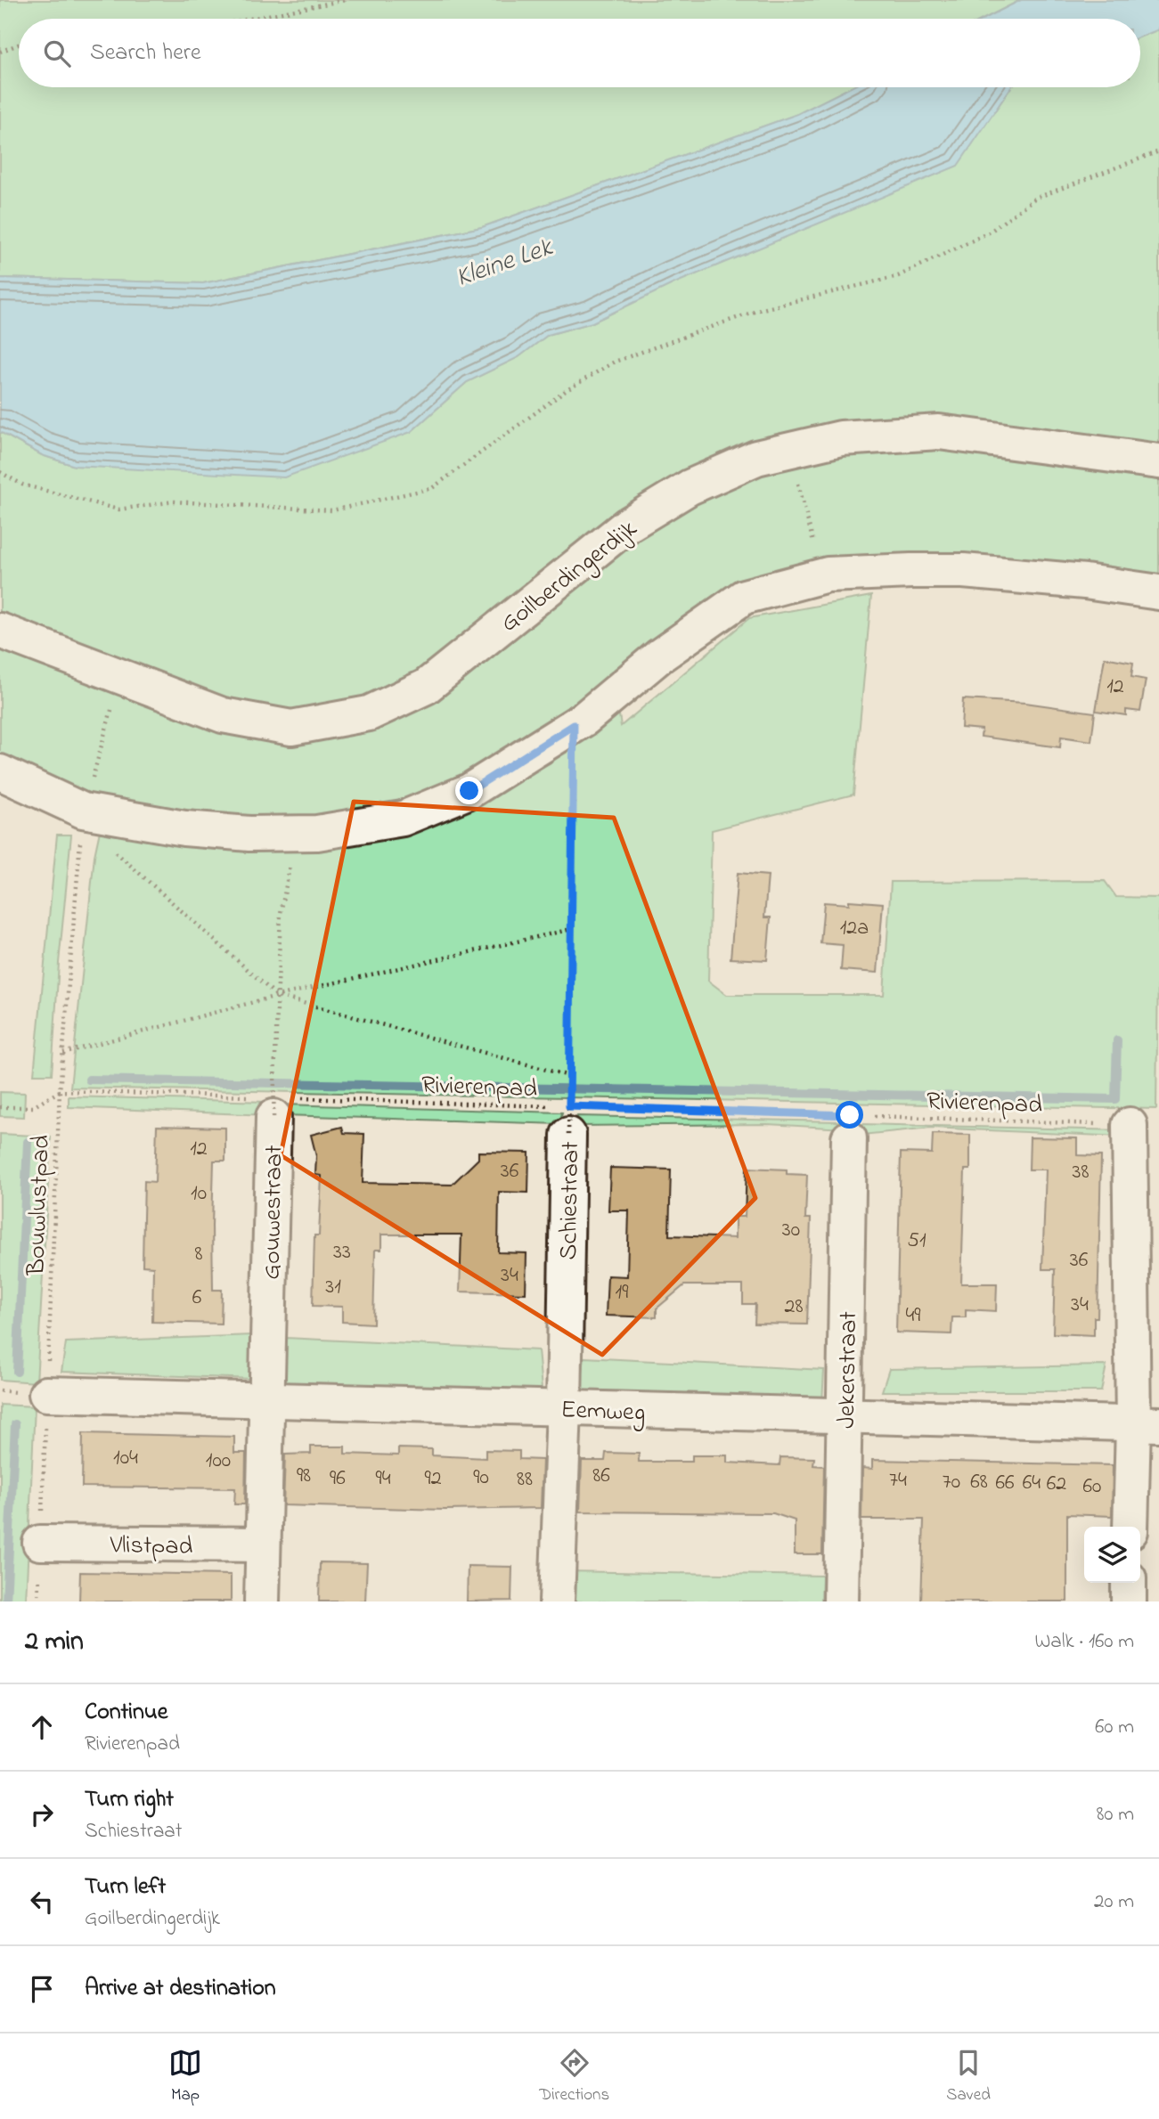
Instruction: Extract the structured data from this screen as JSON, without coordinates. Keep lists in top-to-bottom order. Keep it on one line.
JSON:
{"streets":{"street":["Goilberdingerdijk","Schiestraat","Gouwestraat","Jekerstraat","Eemweg","Vlistpad"],"path":["Rivierenpad","Bouwlustpad"]},"crossings":[["Rivierenpad","Schiestraat"],["Rivierenpad","Bouwlustpad"],["Rivierenpad","Gouwestraat"],["Rivierenpad","Jekerstraat"],["Schiestraat","Eemweg"],["Bouwlustpad","Eemweg"],["Bouwlustpad","Vlistpad"],["Gouwestraat","Eemweg"],["Gouwestraat","Vlistpad"],["Jekerstraat","Eemweg"]],"water":["Kleine Lek"],"house_numbers":["12","12a","12","36","38","10","30","51","33","8","36","34","31","19","6","34","28","49","104","100","98","86","90","96","94","92","88","74","70","68","66","64","62","60"],"page":{"search":"Search here","heading":["2 min","Walk · 160 m"],"list":[["Continue","Rivierenpad","60 m"],["Turn right","Schiestraat","80 m"],["Turn left","Goilberdingerdijk","20 m"],"Arrive at destination"],"nav":["Map","Directions","Saved"]}}
